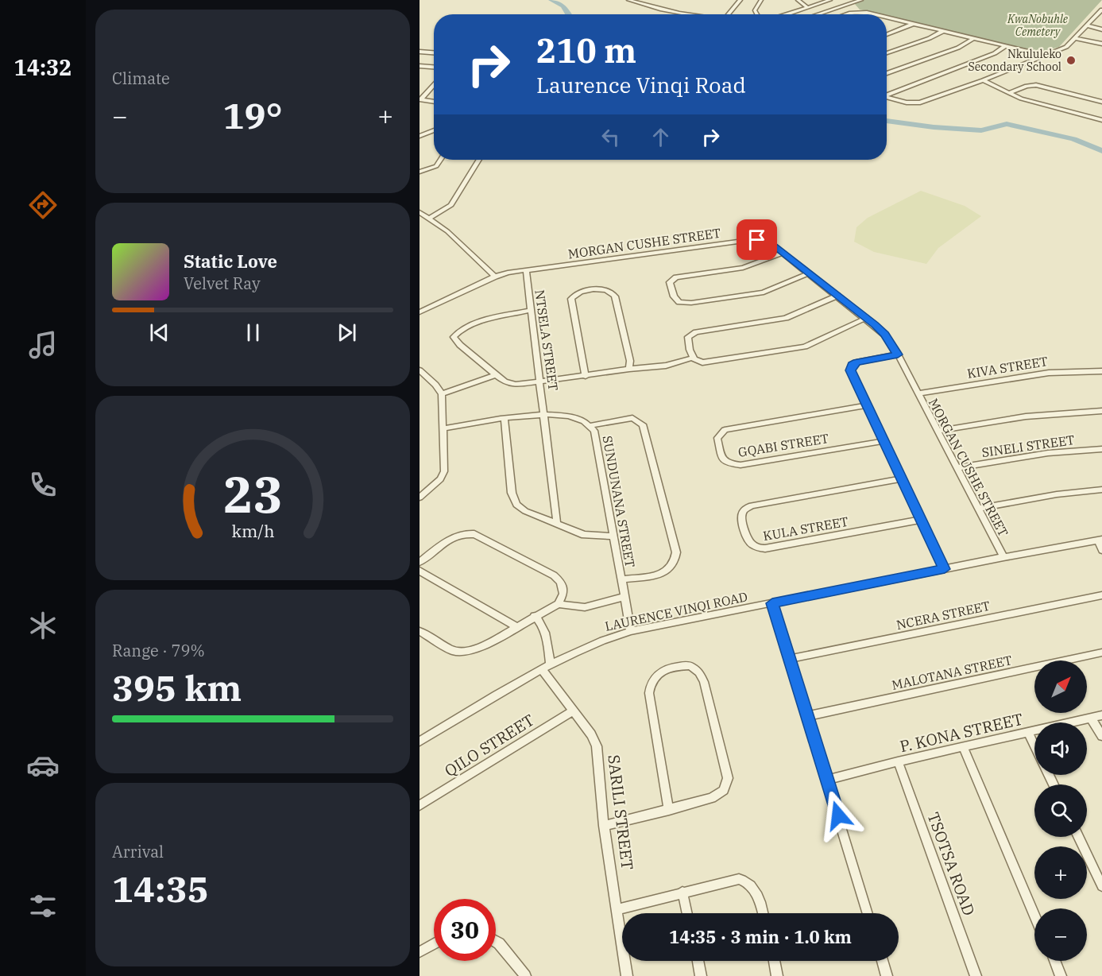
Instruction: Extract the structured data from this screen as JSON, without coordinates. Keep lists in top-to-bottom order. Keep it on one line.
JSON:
{"streets":{"street":["MORGAN CUSHE STREET","NTSELA STREET","KIVA STREET","GQABI STREET","SINELI STREET","SUNDUNANA STREET","KULA STREET","LAURENCE VINQI ROAD","NCERA STREET","MALOTANA STREET","P. KONA STREET","QILO STREET","SARILI STREET","TSOTSA ROAD"]},"crossings":[["MORGAN CUSHE STREET","NTSELA STREET"],["MORGAN CUSHE STREET","KIVA STREET"],["MORGAN CUSHE STREET","SINELI STREET"],["MORGAN CUSHE STREET","LAURENCE VINQI ROAD"],["NTSELA STREET","SUNDUNANA STREET"],["SUNDUNANA STREET","LAURENCE VINQI ROAD"],["LAURENCE VINQI ROAD","SARILI STREET"],["P. KONA STREET","TSOTSA ROAD"],["QILO STREET","SARILI STREET"]],"parks":["KwaNobuhle Cemetery"],"places":["Nkululeko Secondary School"],"north":"top right","page":{"tabs":"14:32","tile":["Climate",["Range · 79%","395 km"],["Arrival","14:35"]],"turn":["210 m","Laurence Vinqi Road"],"heat":["−","19°","+"],"song":["Static Love","Velvet Ray"],"map_buttons":["+","−"],"limit":"30","trip":"14:35 · 3 min · 1.0 km","gauge":["23","km/h"]}}
